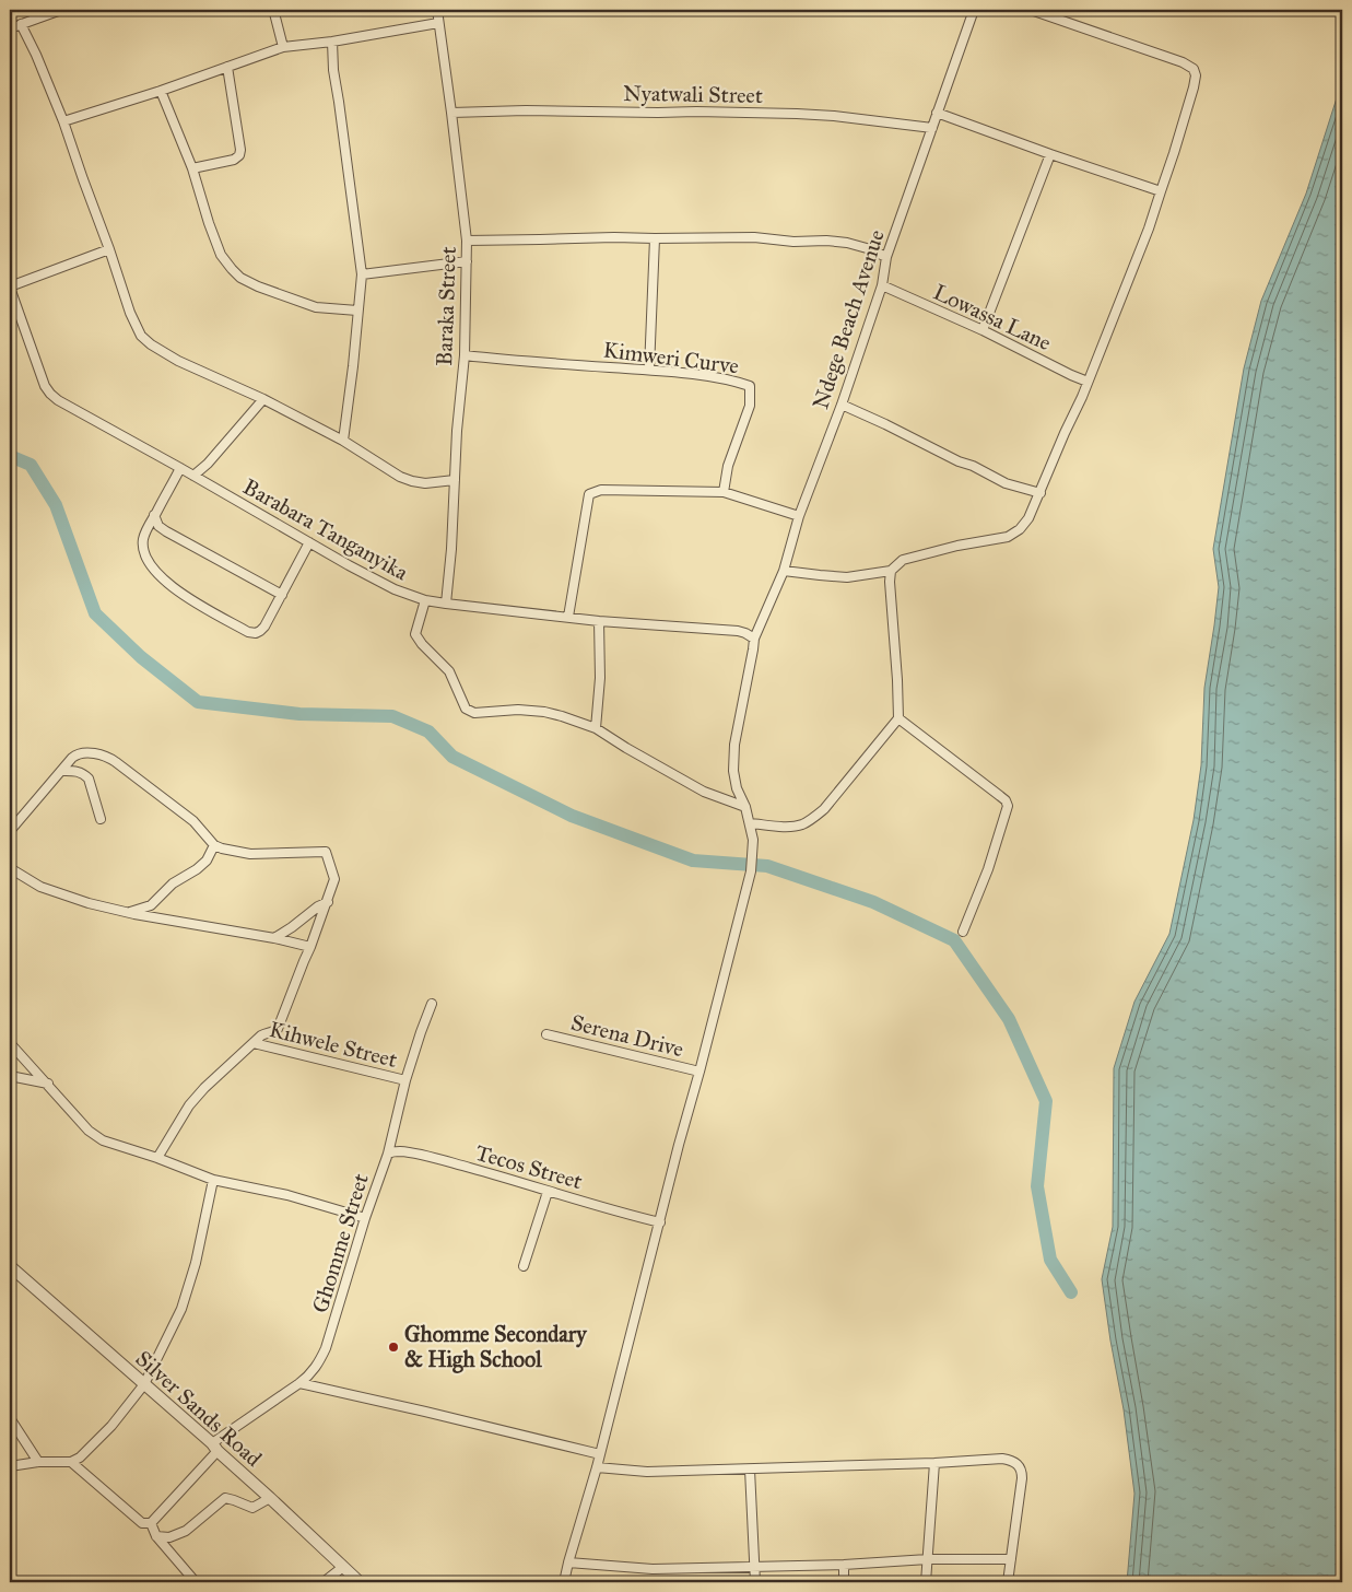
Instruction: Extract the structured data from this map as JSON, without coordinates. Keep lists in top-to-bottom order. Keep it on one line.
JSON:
{"streets":{"street":["Nyatwali Street","Baraka Street","Lowassa Lane","Ndege Beach Avenue","Kimweri Curve","Barabara Tanganyika","Serena Drive","Kihwele Street","Tecos Street","Ghomme Street","Silver Sands Road"]},"crossings":[["Nyatwali Street","Baraka Street"],["Nyatwali Street","Ndege Beach Avenue"],["Baraka Street","Kimweri Curve"],["Baraka Street","Barabara Tanganyika"],["Lowassa Lane","Ndege Beach Avenue"],["Ndege Beach Avenue","Barabara Tanganyika"],["Ndege Beach Avenue","Serena Drive"],["Ndege Beach Avenue","Tecos Street"],["Kihwele Street","Ghomme Street"],["Tecos Street","Ghomme Street"],["Ghomme Street","Silver Sands Road"]],"places":["Ghomme Secondary & High School"]}
